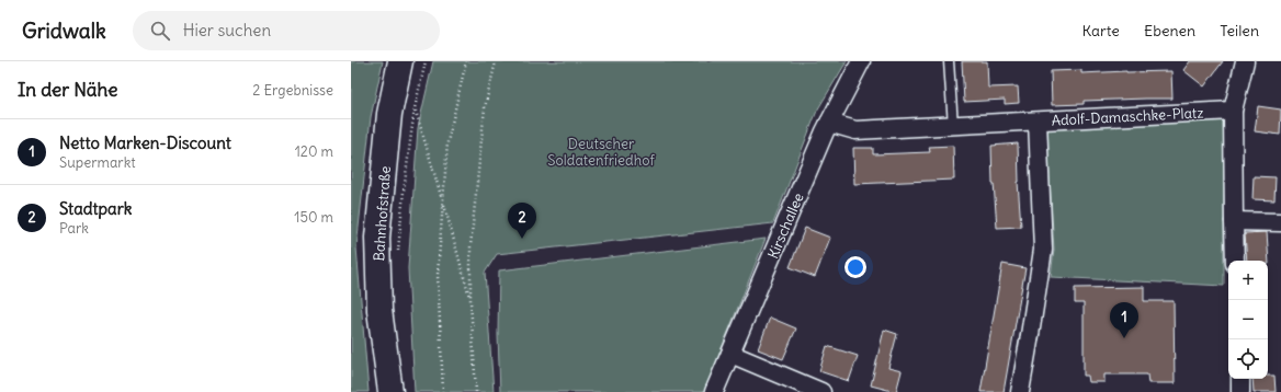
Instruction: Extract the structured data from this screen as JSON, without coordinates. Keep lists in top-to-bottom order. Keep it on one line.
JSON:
{"streets":{"street":["Adolf-Damaschke-Platz","Bahnhofstraße","Kirschallee"]},"parks":["Deutscher Soldatenfriedhof"],"page":{"header":"Gridwalk","search":"Hier suchen","nav":["Karte","Ebenen","Teilen"],"heading":["In der Nähe","2 Ergebnisse"],"list":[{"mark":"1","name":"Netto Marken-Discount","note":"Supermarkt","value":"120 m"},{"mark":"2","name":"Stadtpark","note":"Park","value":"150 m"}],"pins":["2","1"],"map_buttons":["+","−"]}}
